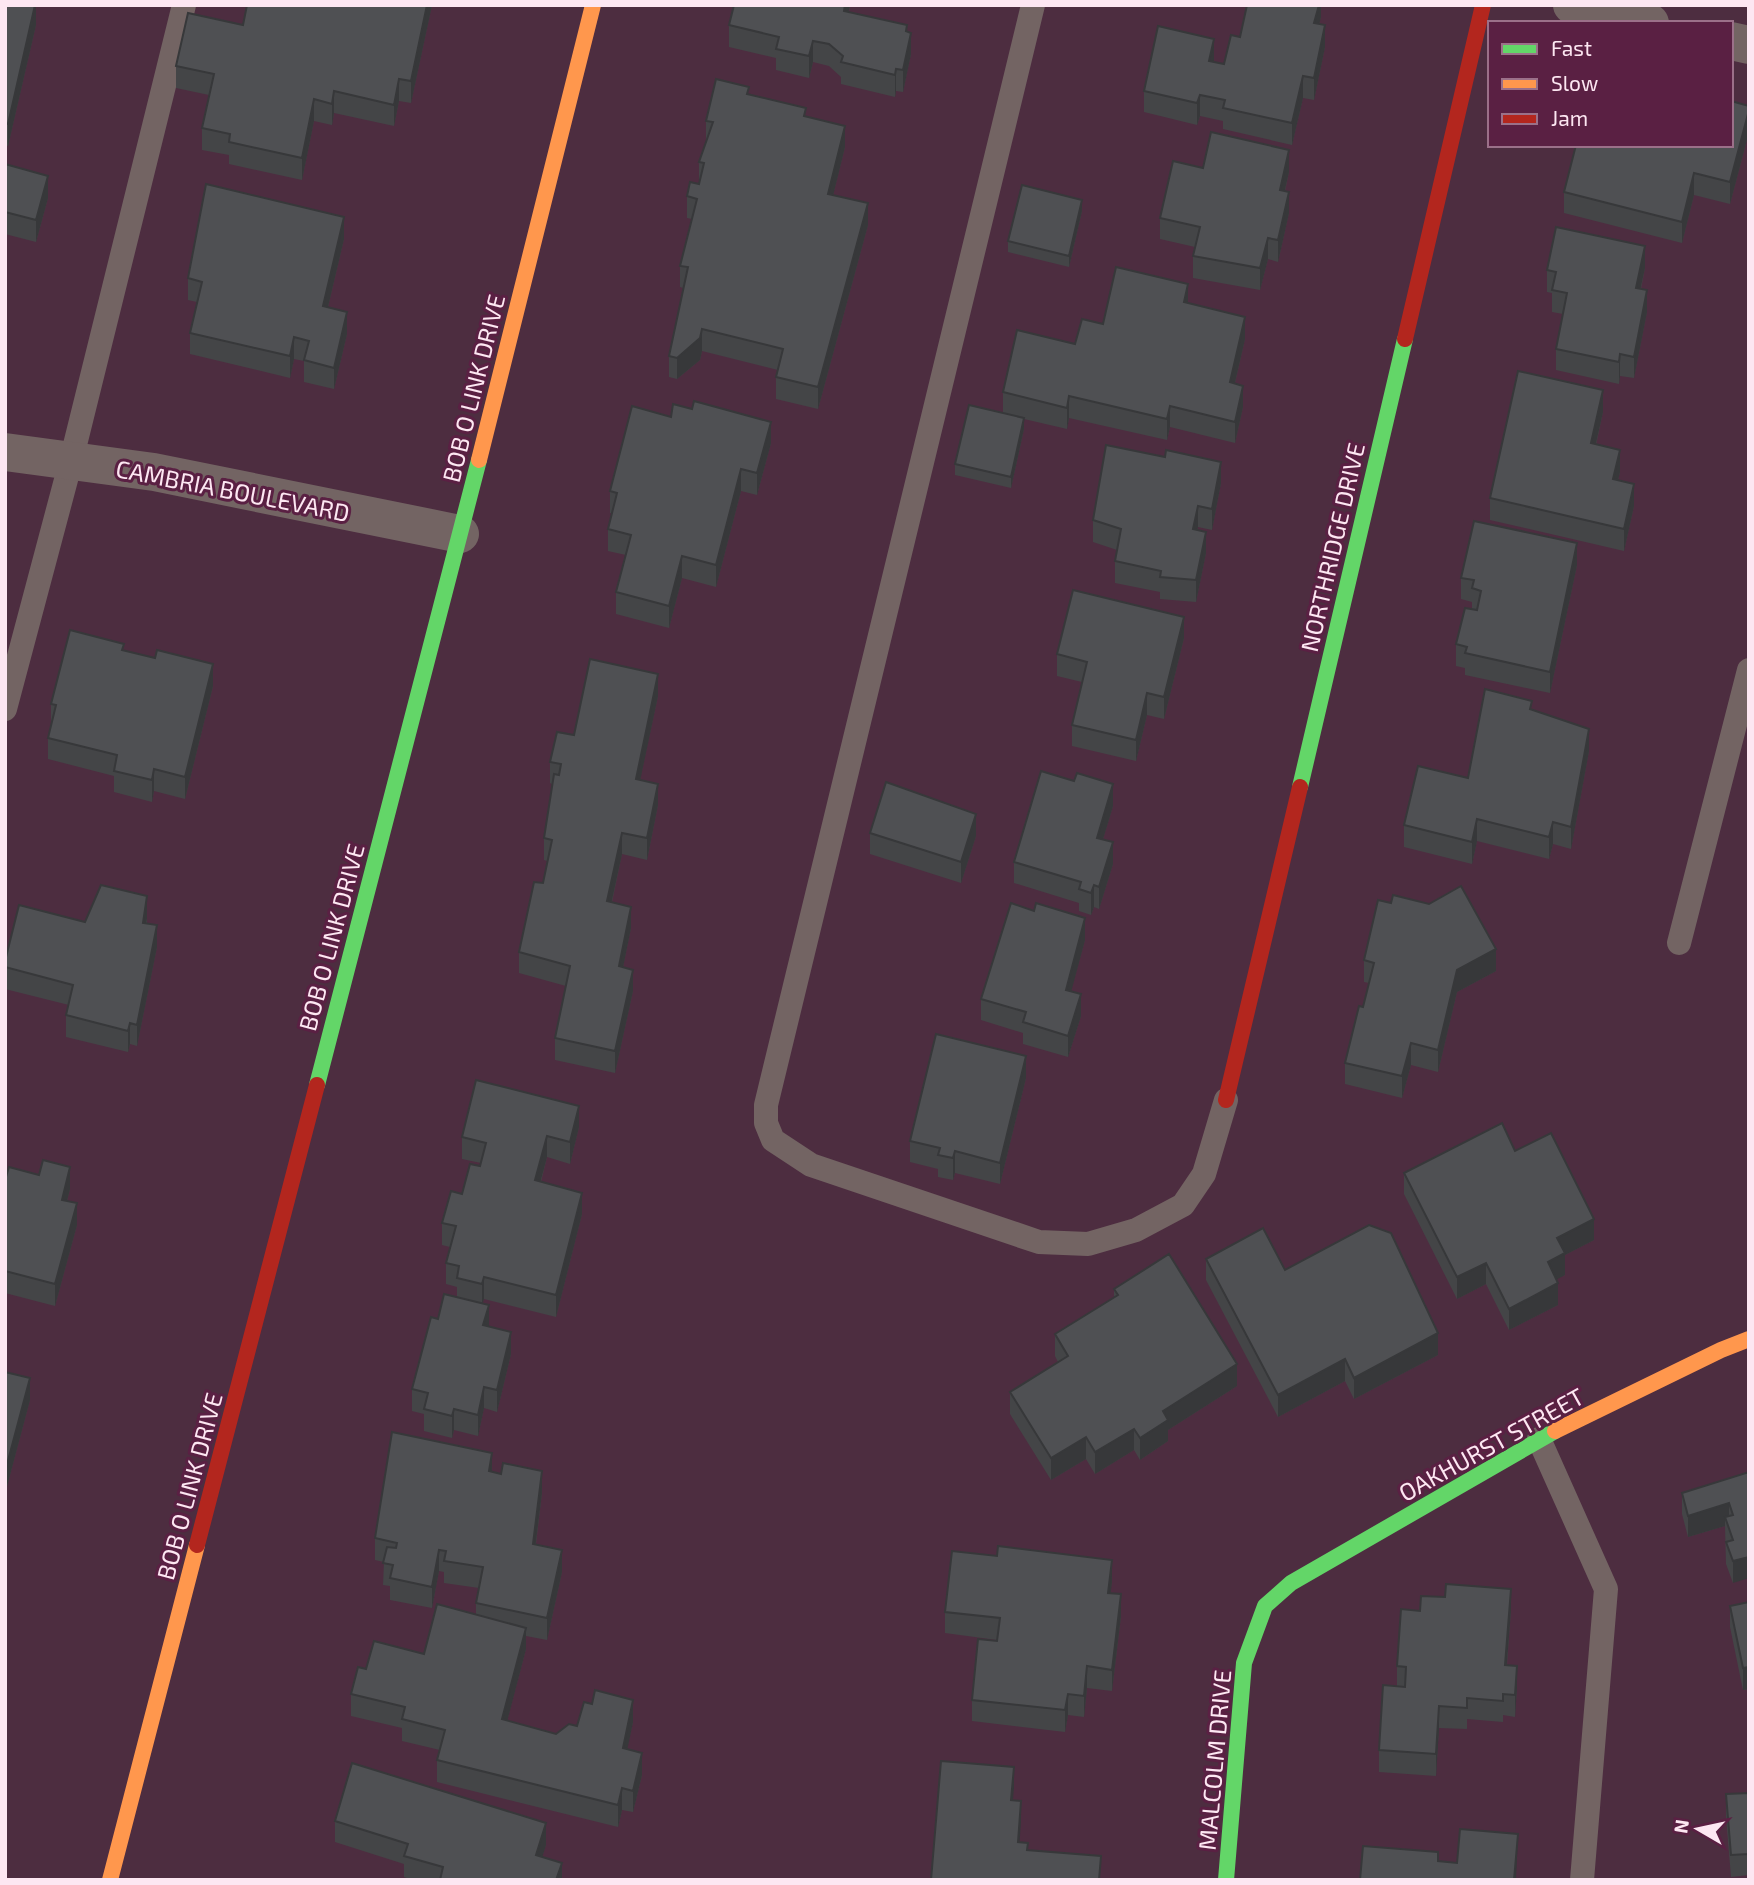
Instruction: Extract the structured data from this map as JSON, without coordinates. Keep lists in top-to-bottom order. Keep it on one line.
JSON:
{"streets":{"street":["BOB O LINK DRIVE","CAMBRIA BOULEVARD","NORTHRIDGE DRIVE","OAKHURST STREET","MALCOLM DRIVE"]},"crossings":[["BOB O LINK DRIVE","CAMBRIA BOULEVARD"],["OAKHURST STREET","MALCOLM DRIVE"]],"legend":["Fast","Slow","Jam"],"north":"left"}
